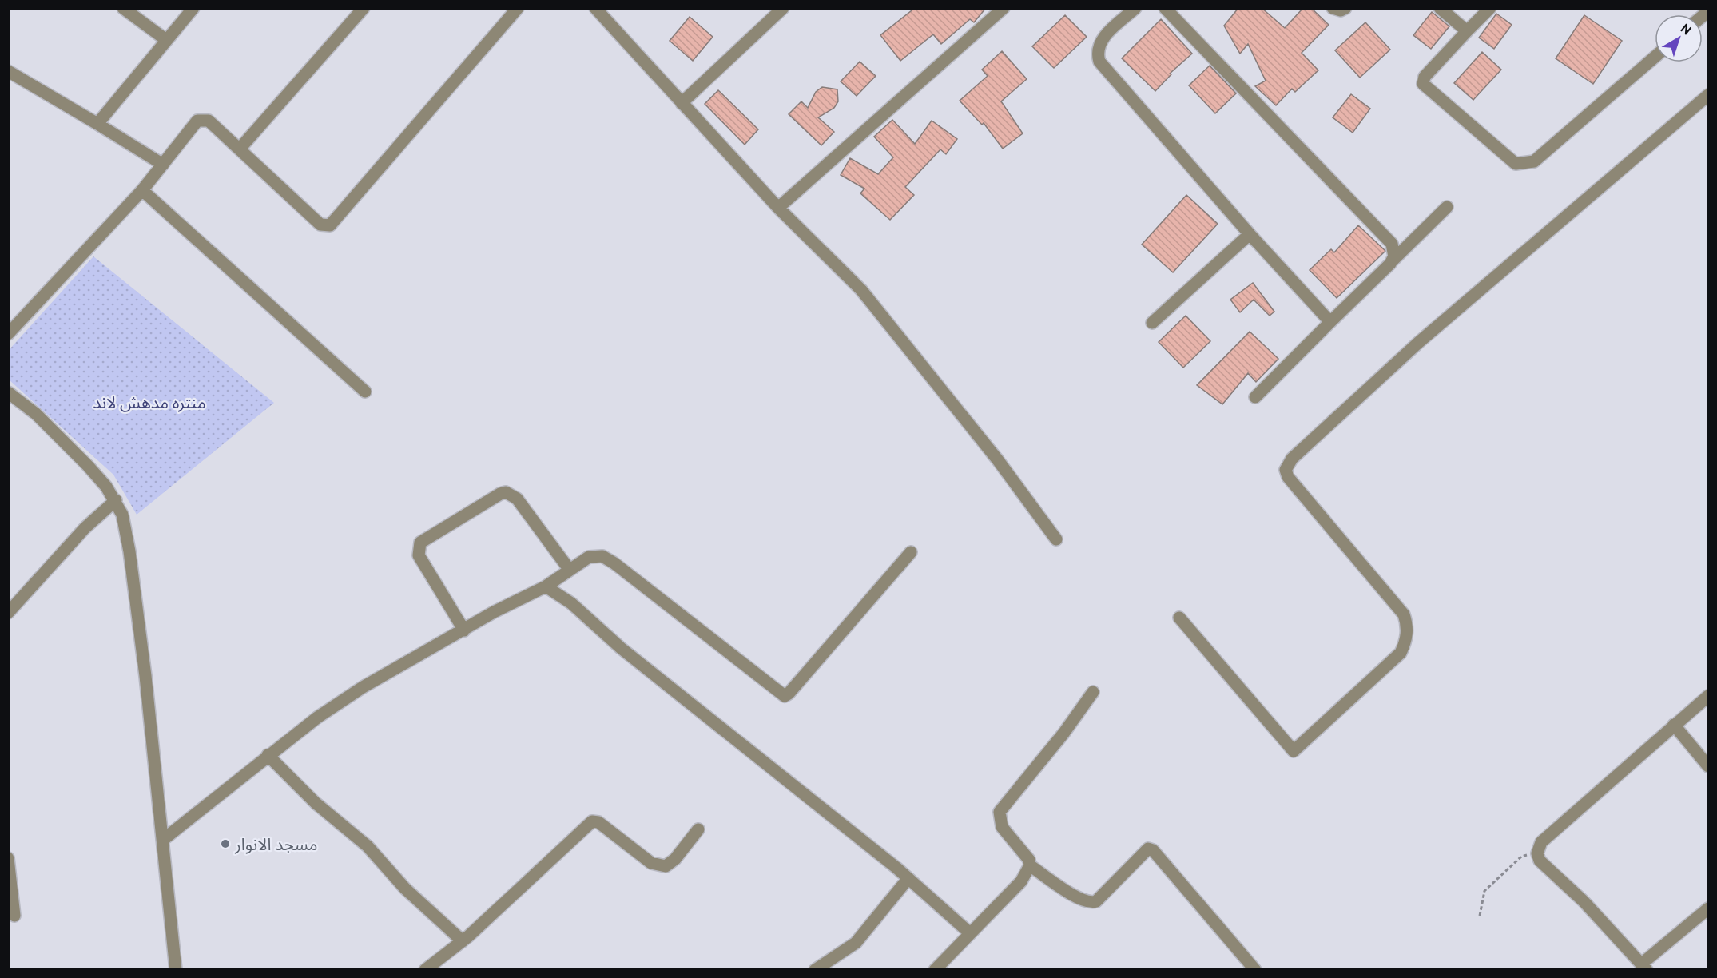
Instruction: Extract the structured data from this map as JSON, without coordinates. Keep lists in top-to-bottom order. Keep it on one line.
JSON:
{"parks":["منتره مدهش لاند"],"places":["مسجد الانوار"],"north":"top right"}
